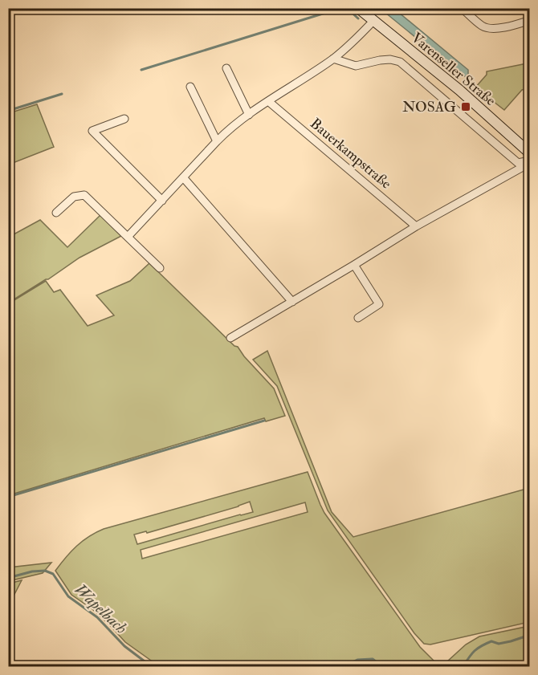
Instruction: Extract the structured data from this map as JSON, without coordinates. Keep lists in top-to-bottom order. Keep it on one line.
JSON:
{"streets":{"main road":["Varenseller Straße"],"street":["Bauerkampstraße"]},"water":["Wapelbach"],"places":{"transit":["NOSAG"]}}
